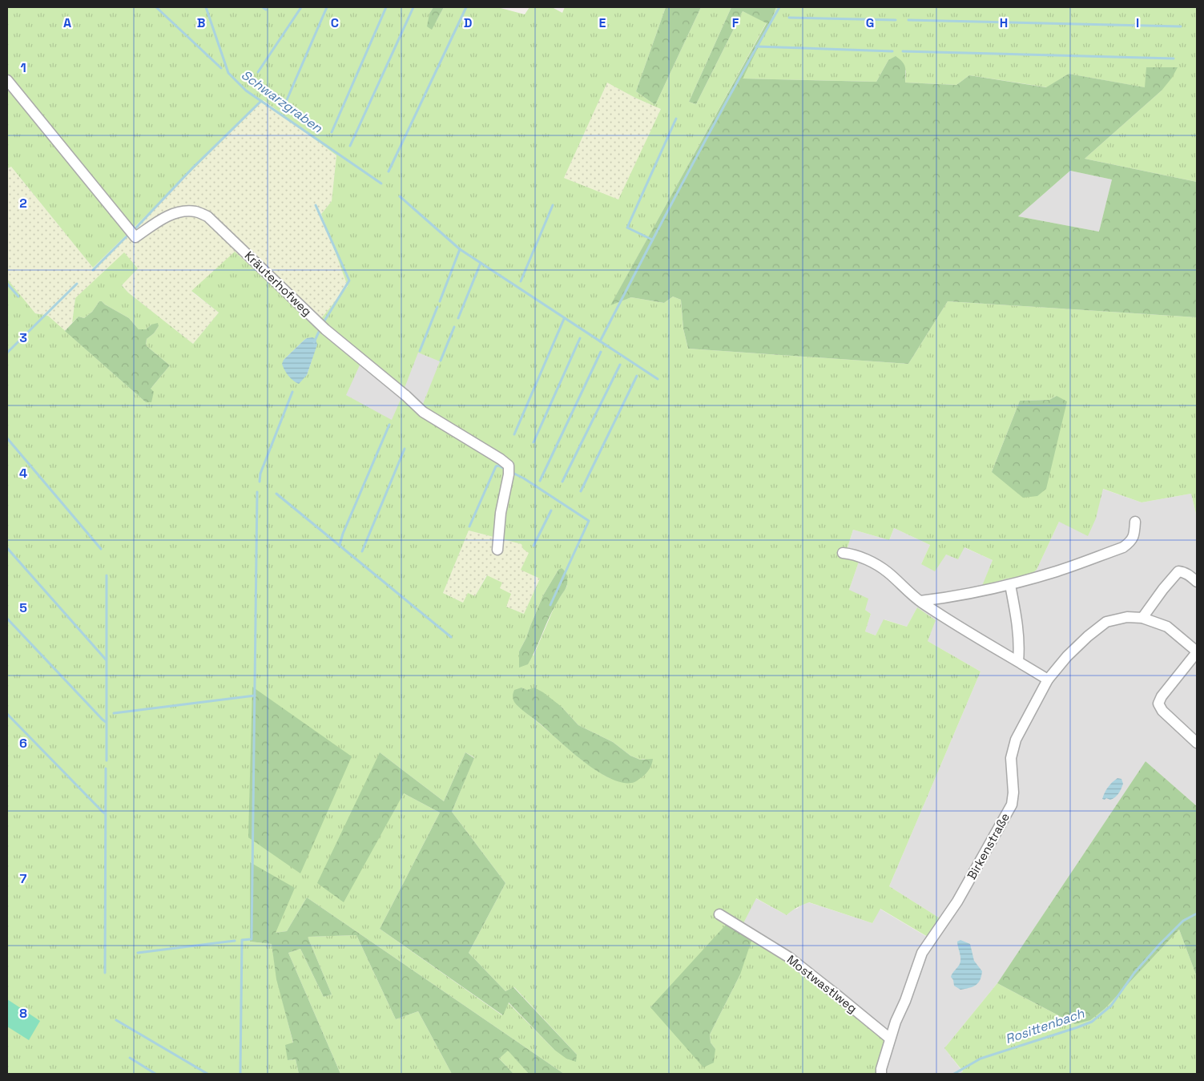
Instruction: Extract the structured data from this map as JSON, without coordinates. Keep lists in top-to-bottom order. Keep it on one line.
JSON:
{"streets":{"street":["Kräuterhofweg","Birkenstraße","Mostwastlweg"]},"crossings":[["Birkenstraße","Mostwastlweg"]],"water":["Schwarzgraben","Rosittenbach"],"grid":{"columns":["A","B","C","D","E","F","G","H","I"],"rows":["1","2","3","4","5","6","7","8"]}}
